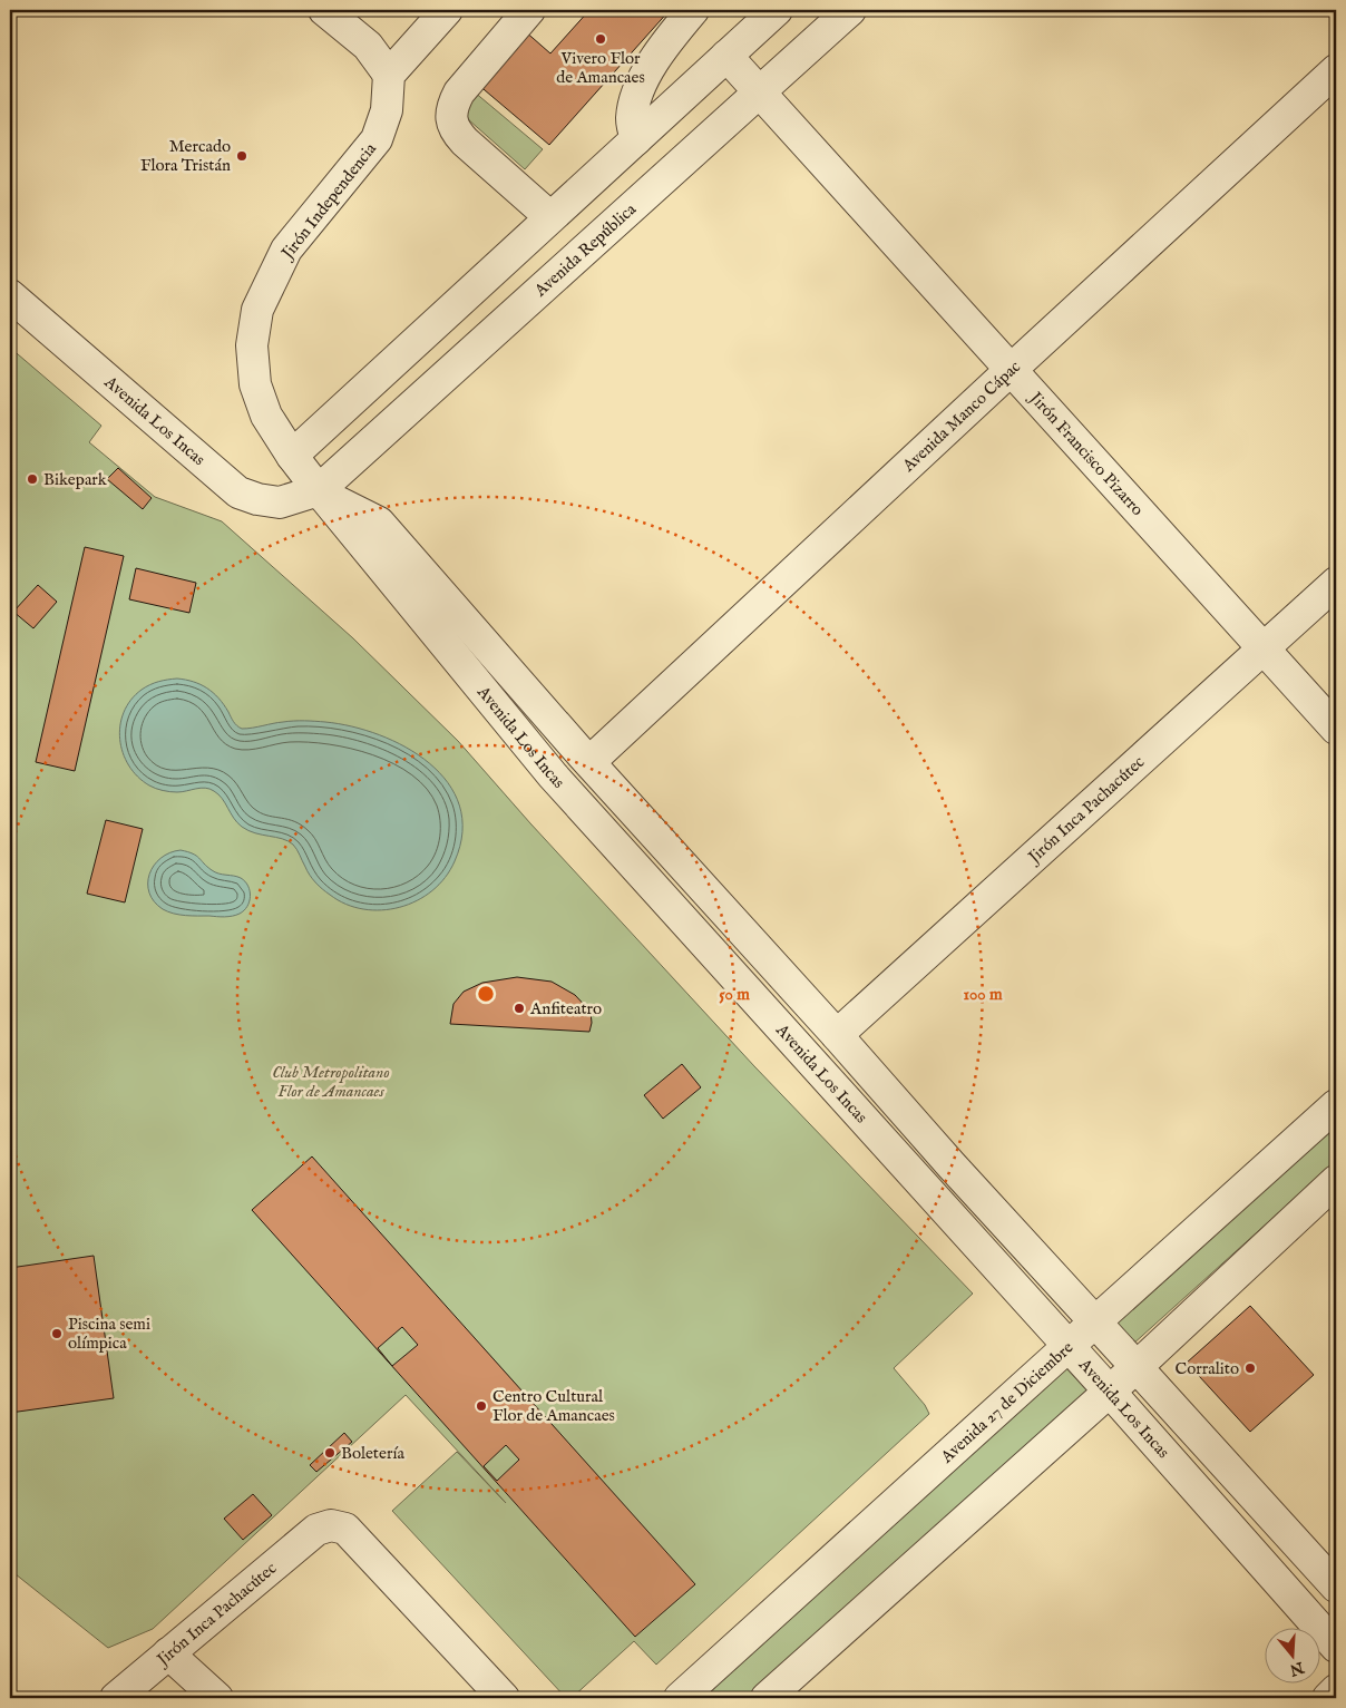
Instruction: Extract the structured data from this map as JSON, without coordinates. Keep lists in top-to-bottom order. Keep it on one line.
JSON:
{"streets":{"street":["Jirón Independencia","Avenida República","Avenida Manco Cápac","Avenida Los Incas","Jirón Francisco Pizarro","Jirón Inca Pachacútec","Avenida 27 de Diciembre"]},"crossings":[["Jirón Independencia","Avenida República"],["Jirón Independencia","Avenida Los Incas"],["Avenida República","Avenida Los Incas"],["Avenida República","Jirón Francisco Pizarro"],["Avenida Manco Cápac","Avenida Los Incas"],["Avenida Manco Cápac","Jirón Francisco Pizarro"],["Avenida Los Incas","Jirón Inca Pachacútec"],["Avenida Los Incas","Avenida 27 de Diciembre"],["Jirón Francisco Pizarro","Jirón Inca Pachacútec"]],"parks":["Club Metropolitano Flor de Amancaes"],"places":["Vivero Flor de Amancaes","Mercado Flora Tristán","Bikepark","Anfiteatro","Piscina semi olímpica","Corralito","Centro Cultural Flor de Amancaes","Boletería"],"north":"bottom","rings":["50 m","100 m"]}
